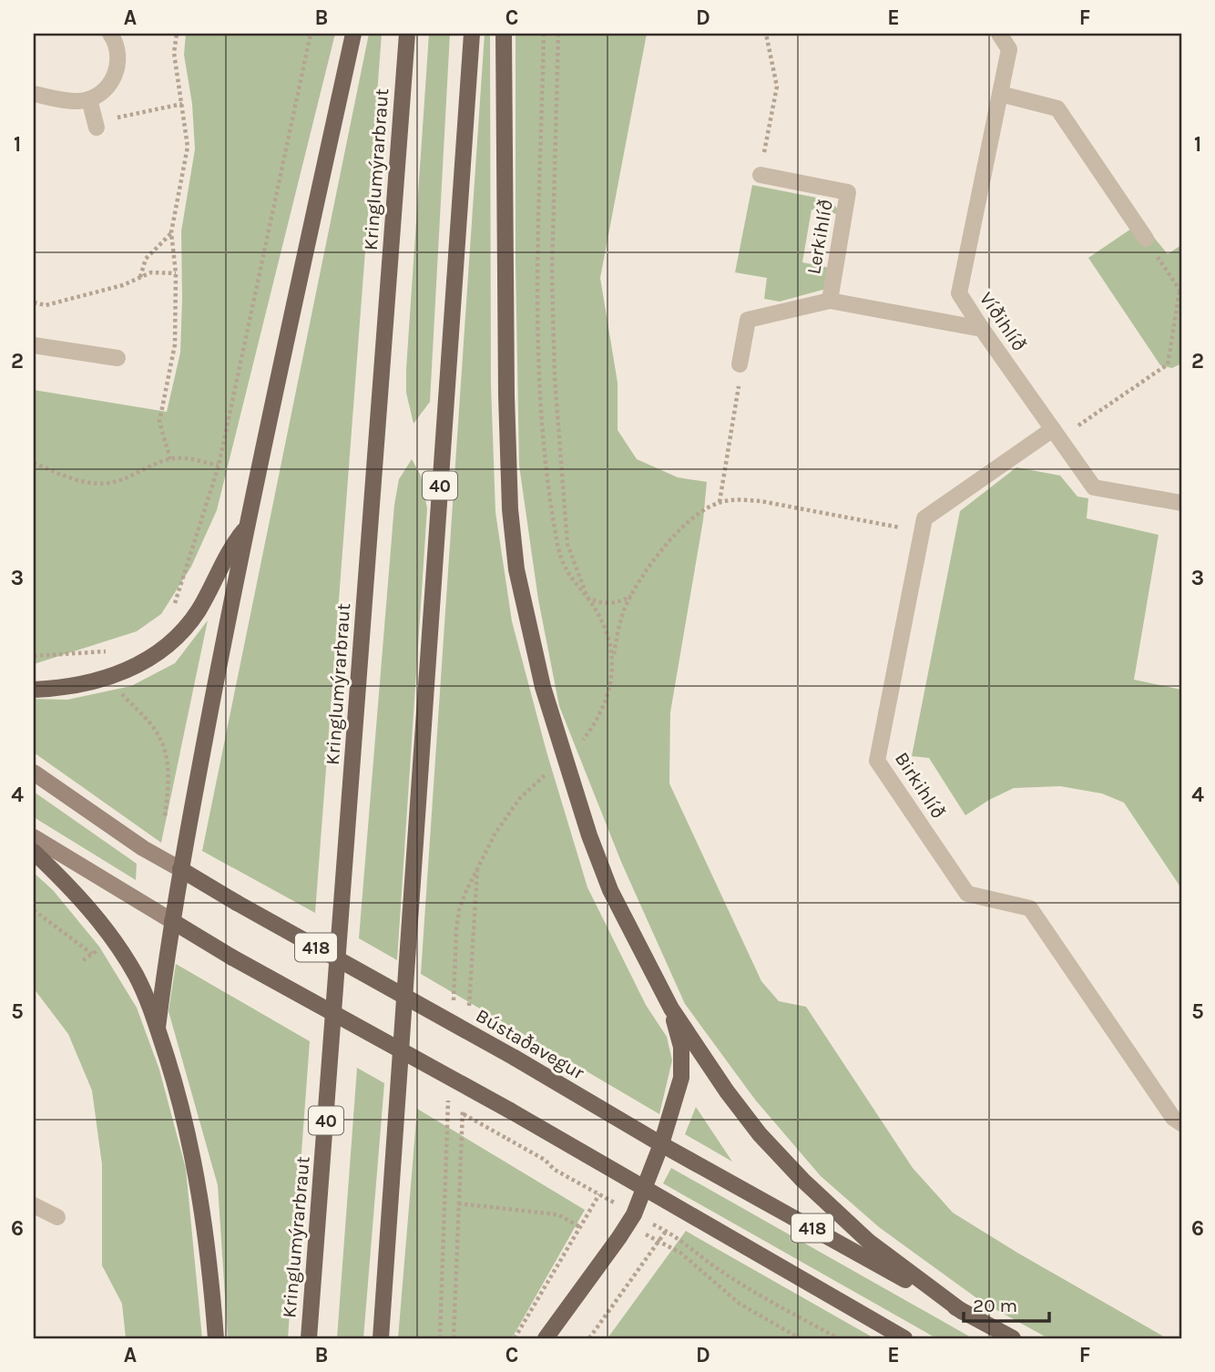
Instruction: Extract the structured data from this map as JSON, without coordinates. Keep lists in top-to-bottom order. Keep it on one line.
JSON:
{"streets":{"main road":["Kringlumýrarbraut","40","418","Bústaðavegur"],"street":["Lerkihlíð","Víðihlíð","Birkihlíð"]},"crossings":[["Lerkihlíð","Víðihlíð"],["Víðihlíð","Birkihlíð"]],"scale_bar":"20 m","grid":{"columns":["A","B","C","D","E","F"],"rows":["1","2","3","4","5","6"]}}
